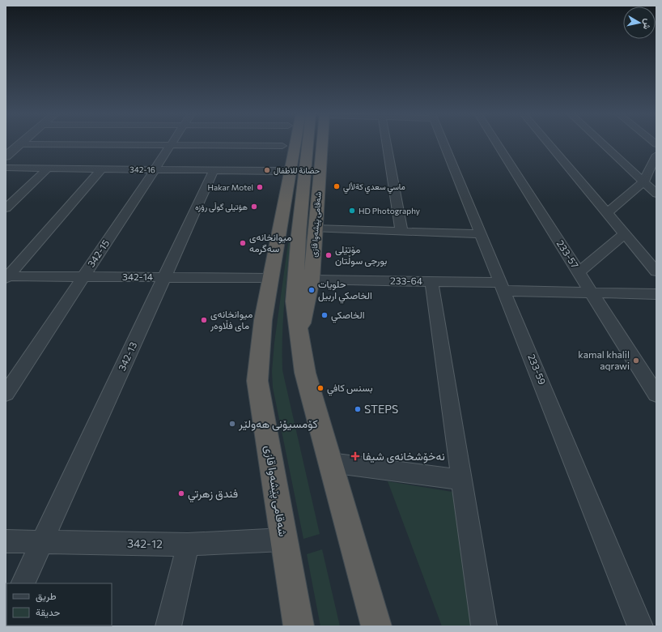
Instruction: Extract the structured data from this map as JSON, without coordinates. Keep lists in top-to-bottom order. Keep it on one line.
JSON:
{"streets":{"highway":["شەقامی پێشەوا قازی"],"street":["342-16","342-15","233-57","342-14","233-64","342-13","233-59","342-12"]},"crossings":[["342-16","شەقامی پێشەوا قازی"],["342-16","342-15"],["342-16","342-13"],["شەقامی پێشەوا قازی","342-14"],["شەقامی پێشەوا قازی","233-64"],["شەقامی پێشەوا قازی","342-12"],["342-15","342-14"],["233-57","233-64"],["342-14","342-13"],["233-64","233-59"],["342-13","342-12"]],"places":{"other":["حضانة للاطفال","ماسي سعدي كةلألي","Hakar Motel","هۆتیلی گوڵی رۆزه","HD Photography","میوانخانەی سەگرمە","مۆتێلی بورجی سوڵتان","حلويات الخاصكي اربيل","الخاصكي","میوانخانەی مای فڵاوەر","kamal khalil aqrawi","بسنس كافي","STEPS","کۆمسیۆنی هەولێر","فندق زهرتي"],"health":["نەخۆشخانەی شیفا"]},"legend":["طريق","حديقة"],"north":"right"}
